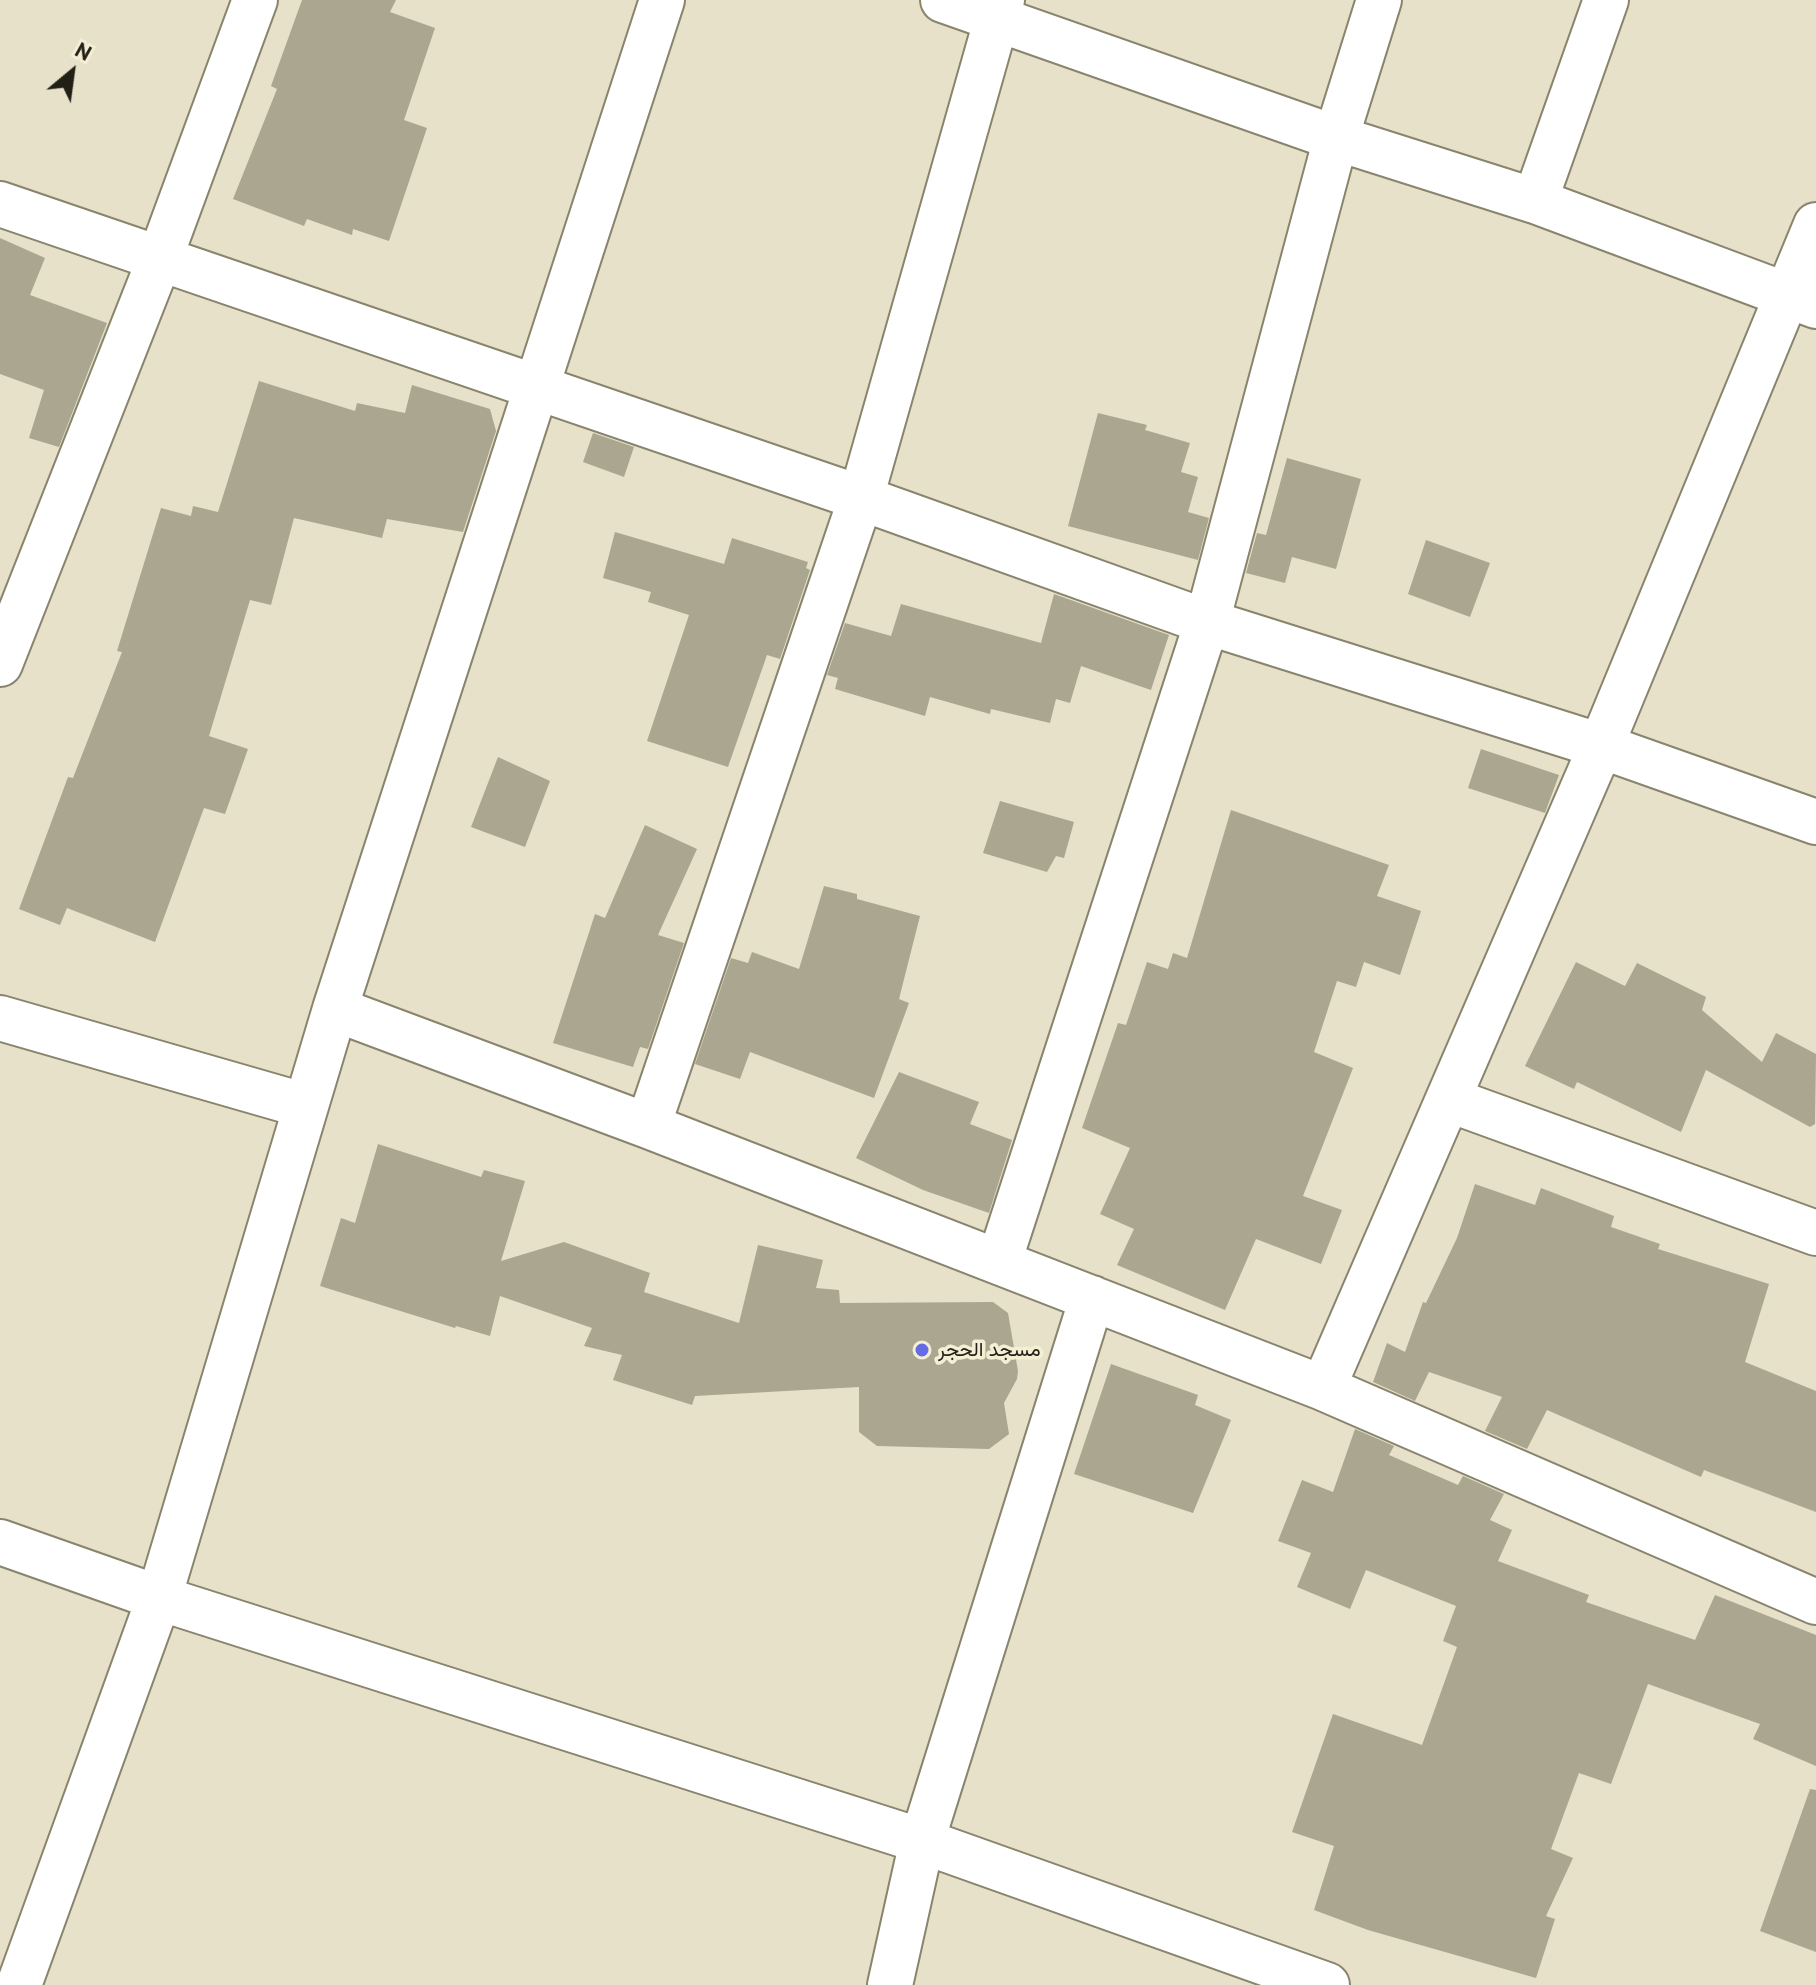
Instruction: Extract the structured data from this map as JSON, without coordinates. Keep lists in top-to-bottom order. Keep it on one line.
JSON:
{"places":["مسجد الحجر"],"north":"top right"}
